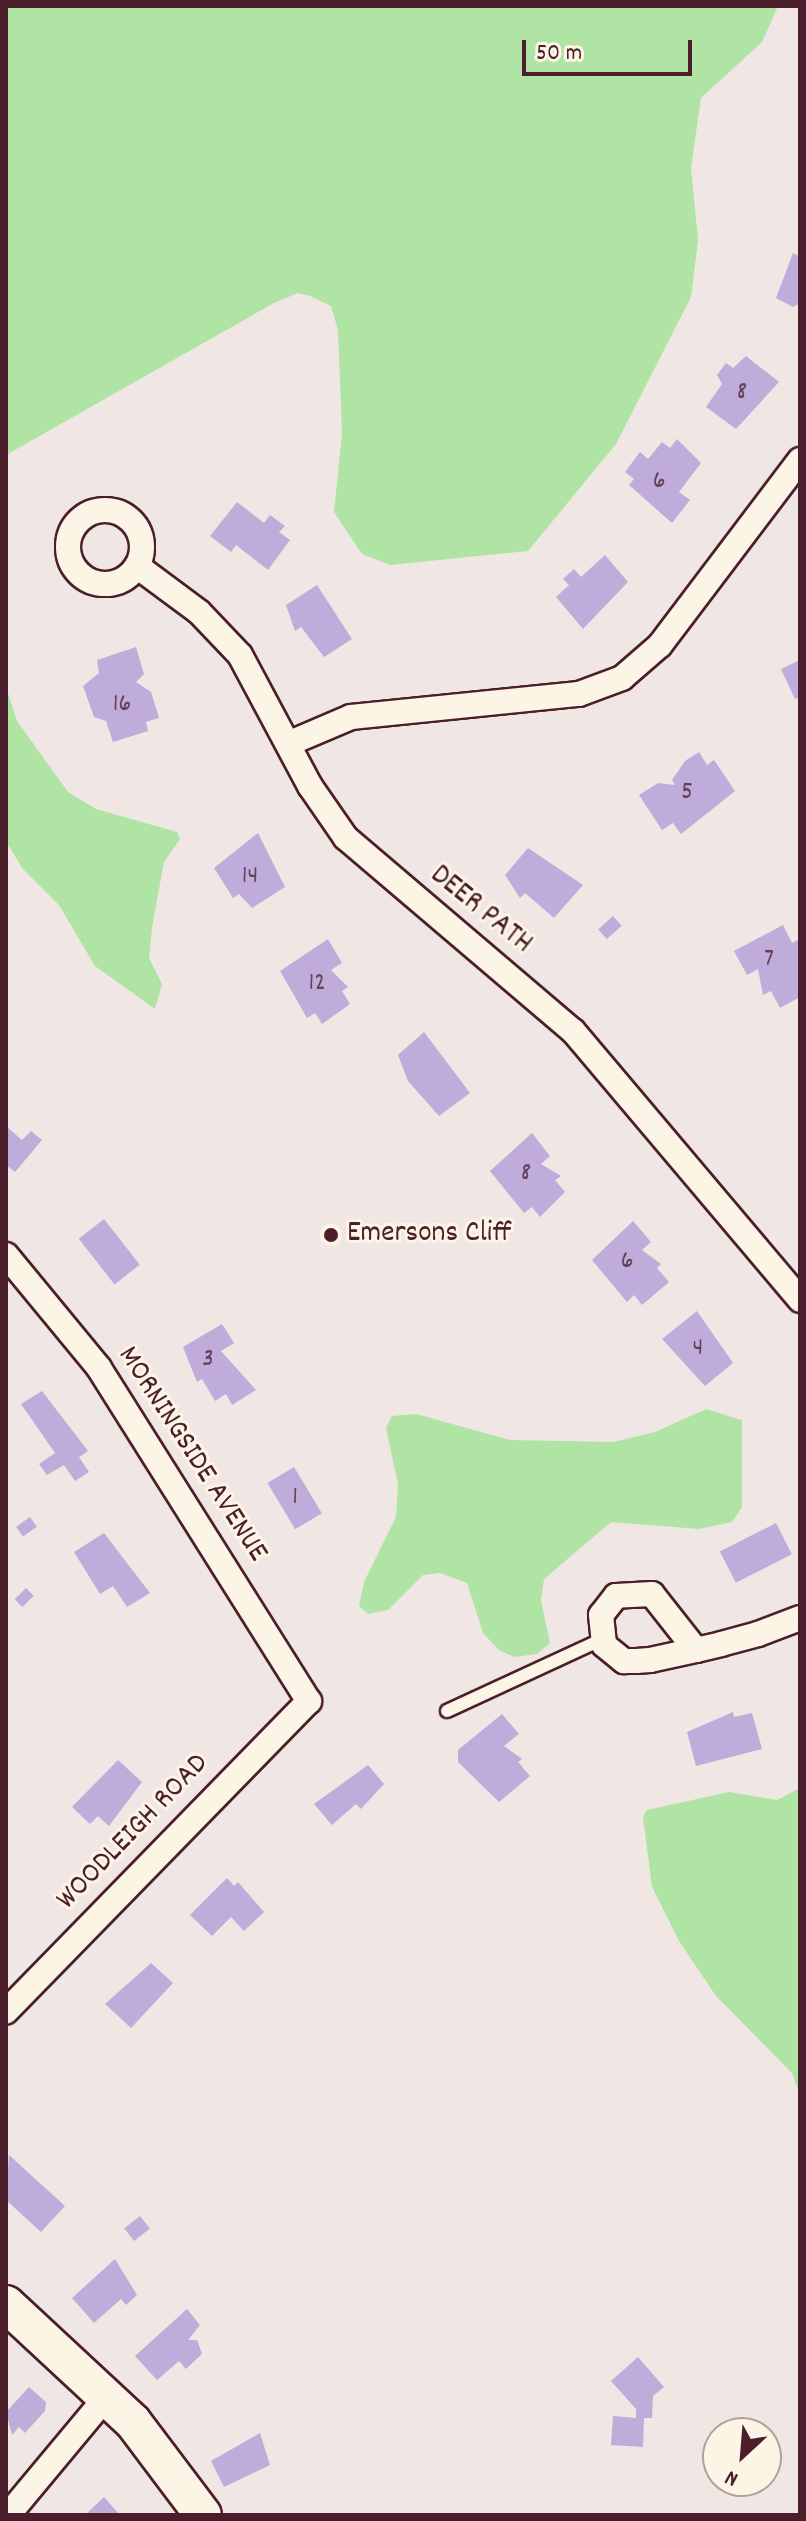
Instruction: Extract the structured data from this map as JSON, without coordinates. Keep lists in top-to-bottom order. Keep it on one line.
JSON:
{"streets":{"street":["DEER PATH","MORNINGSIDE AVENUE","WOODLEIGH ROAD"]},"crossings":[["MORNINGSIDE AVENUE","WOODLEIGH ROAD"]],"places":["Emersons Cliff"],"house_numbers":["8","6","16","5","14","7","12","8","6","4","3","1"],"scale_bar":"50 m","north":"bottom left"}
